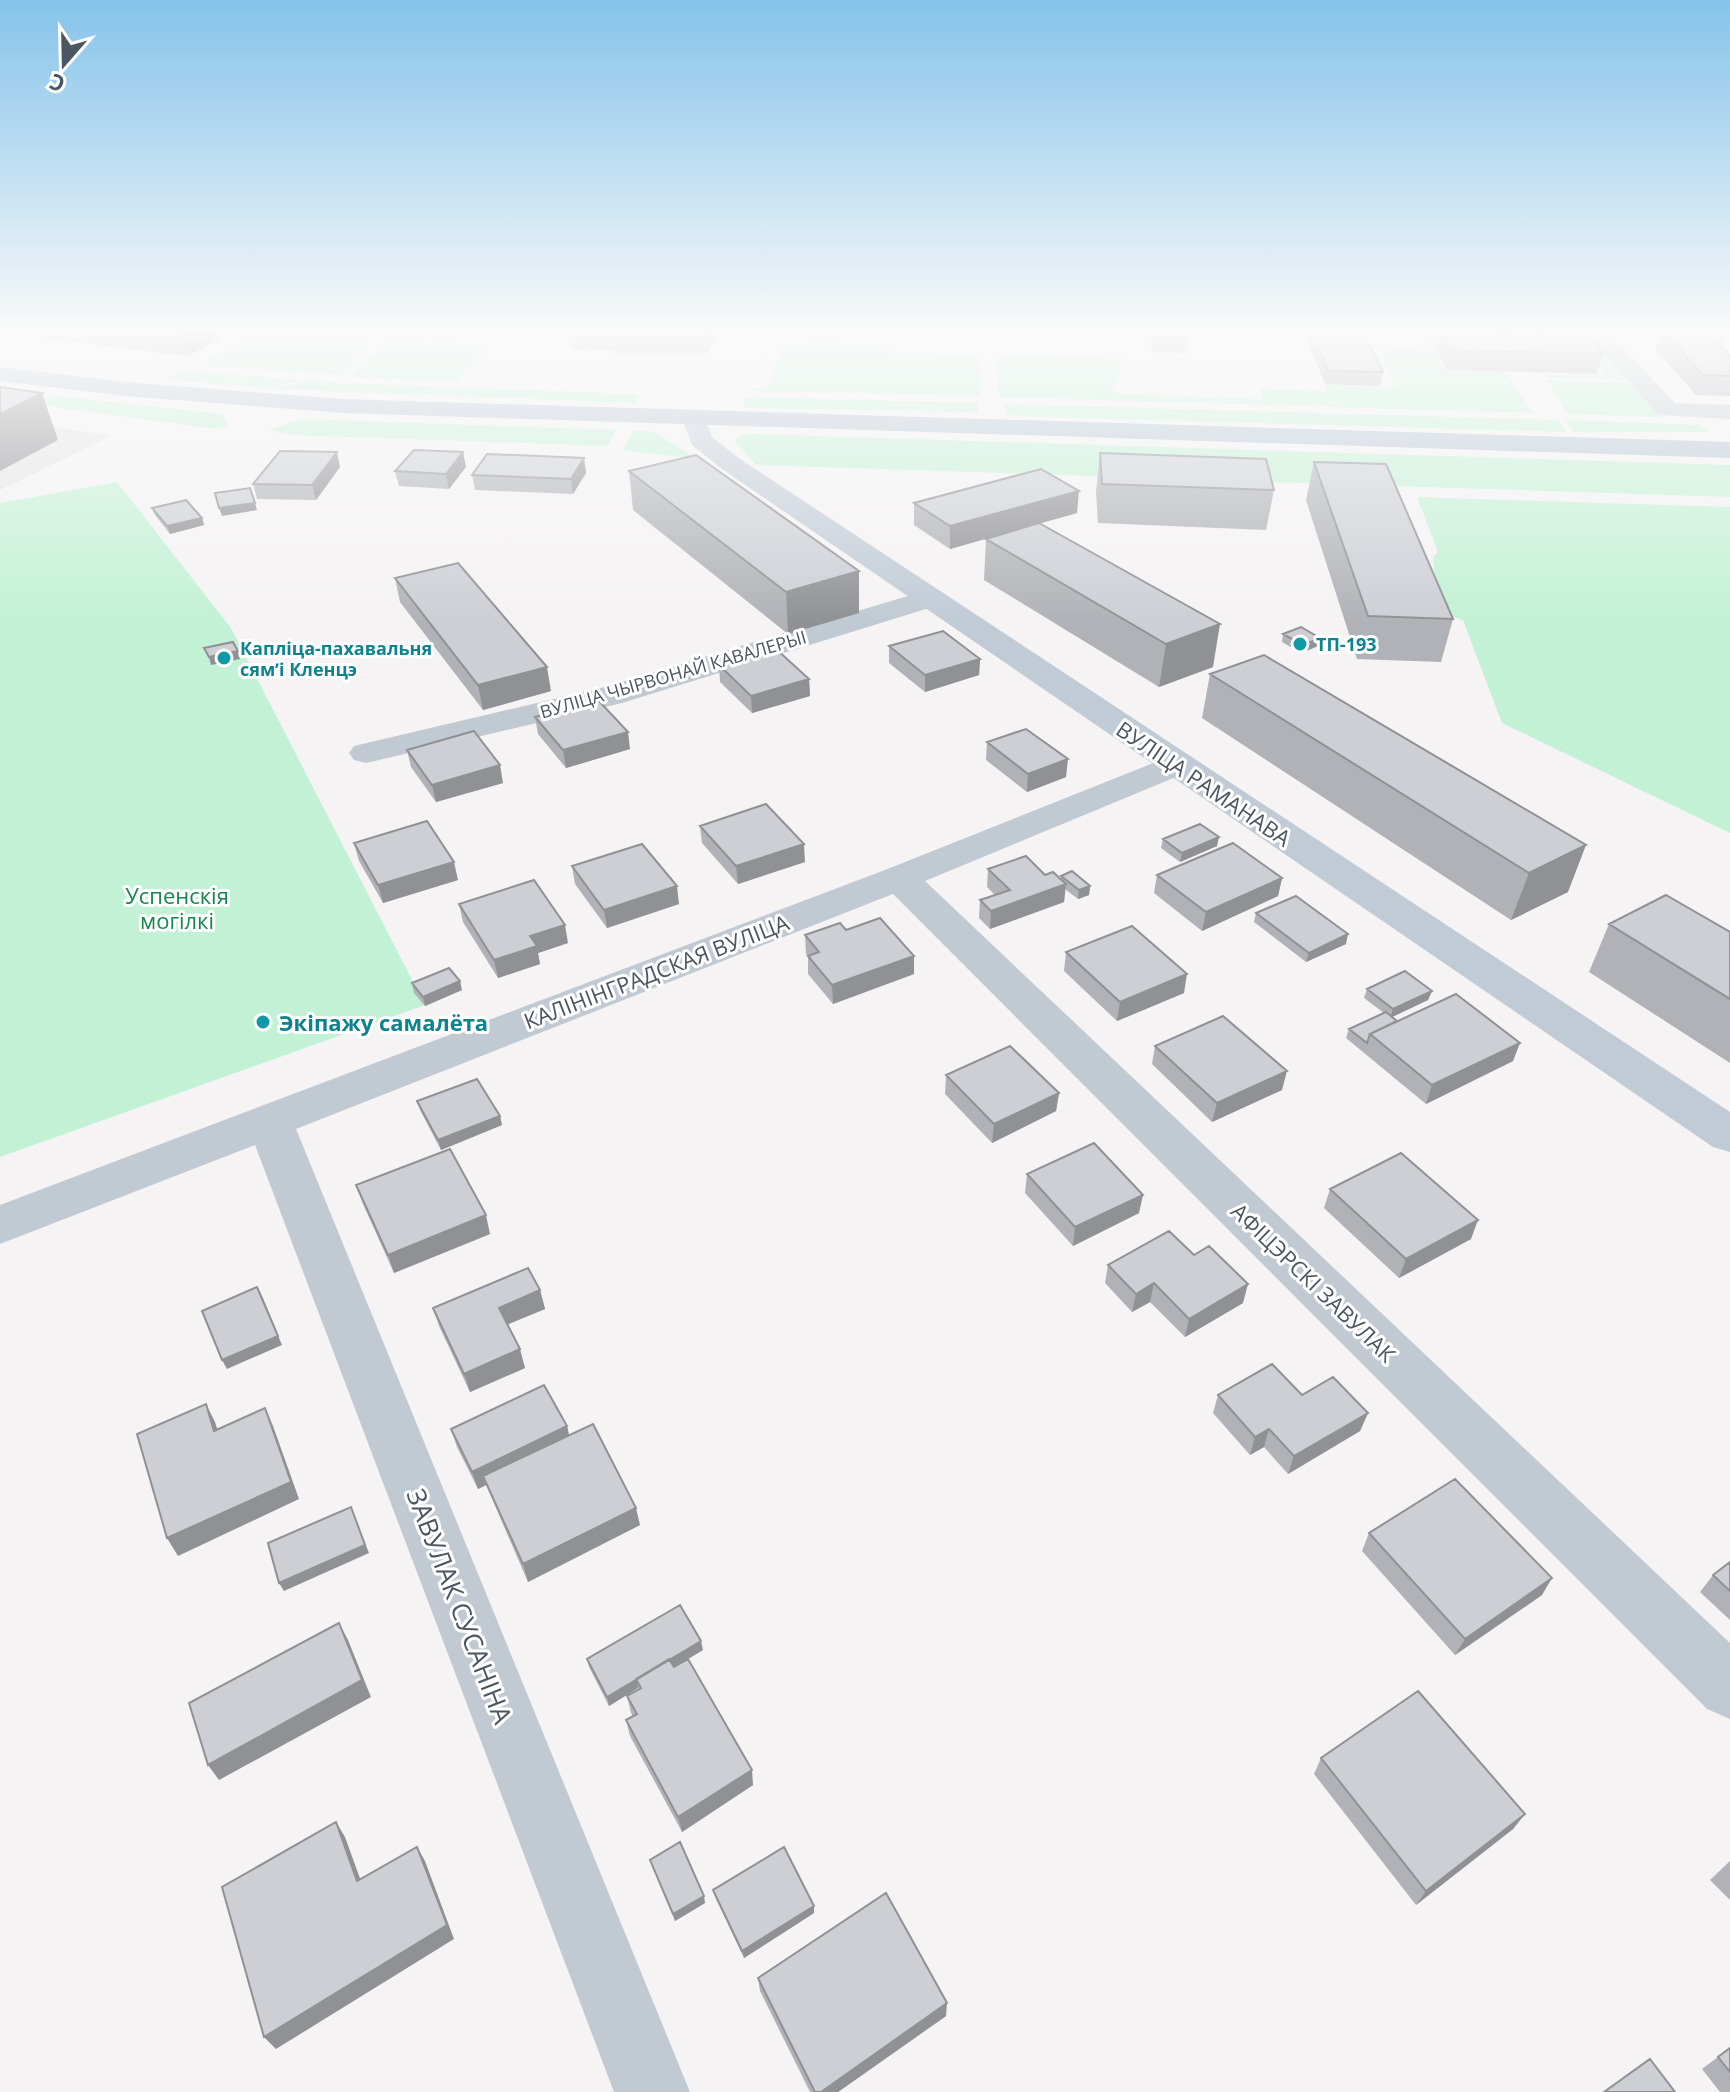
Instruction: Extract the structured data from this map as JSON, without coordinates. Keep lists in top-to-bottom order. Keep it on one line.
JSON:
{"streets":{"main road":["ВУЛІЦА РАМАНАВА"],"street":["ВУЛІЦА ЧЫРВОНАЙ КАВАЛЕРЫІ","КАЛІНІНГРАДСКАЯ ВУЛІЦА","АФІЦЭРСКІ ЗАВУЛАК","ЗАВУЛАК СУСАНІНА"]},"crossings":[["ВУЛІЦА ЧЫРВОНАЙ КАВАЛЕРЫІ","ВУЛІЦА РАМАНАВА"],["ВУЛІЦА РАМАНАВА","КАЛІНІНГРАДСКАЯ ВУЛІЦА"],["КАЛІНІНГРАДСКАЯ ВУЛІЦА","АФІЦЭРСКІ ЗАВУЛАК"],["КАЛІНІНГРАДСКАЯ ВУЛІЦА","ЗАВУЛАК СУСАНІНА"]],"parks":["Успенскія могілкі"],"places":["ТП-193","Капліца-пахавальня сямʼі Кленцэ","Экіпажу самалёта"],"north":"bottom"}
